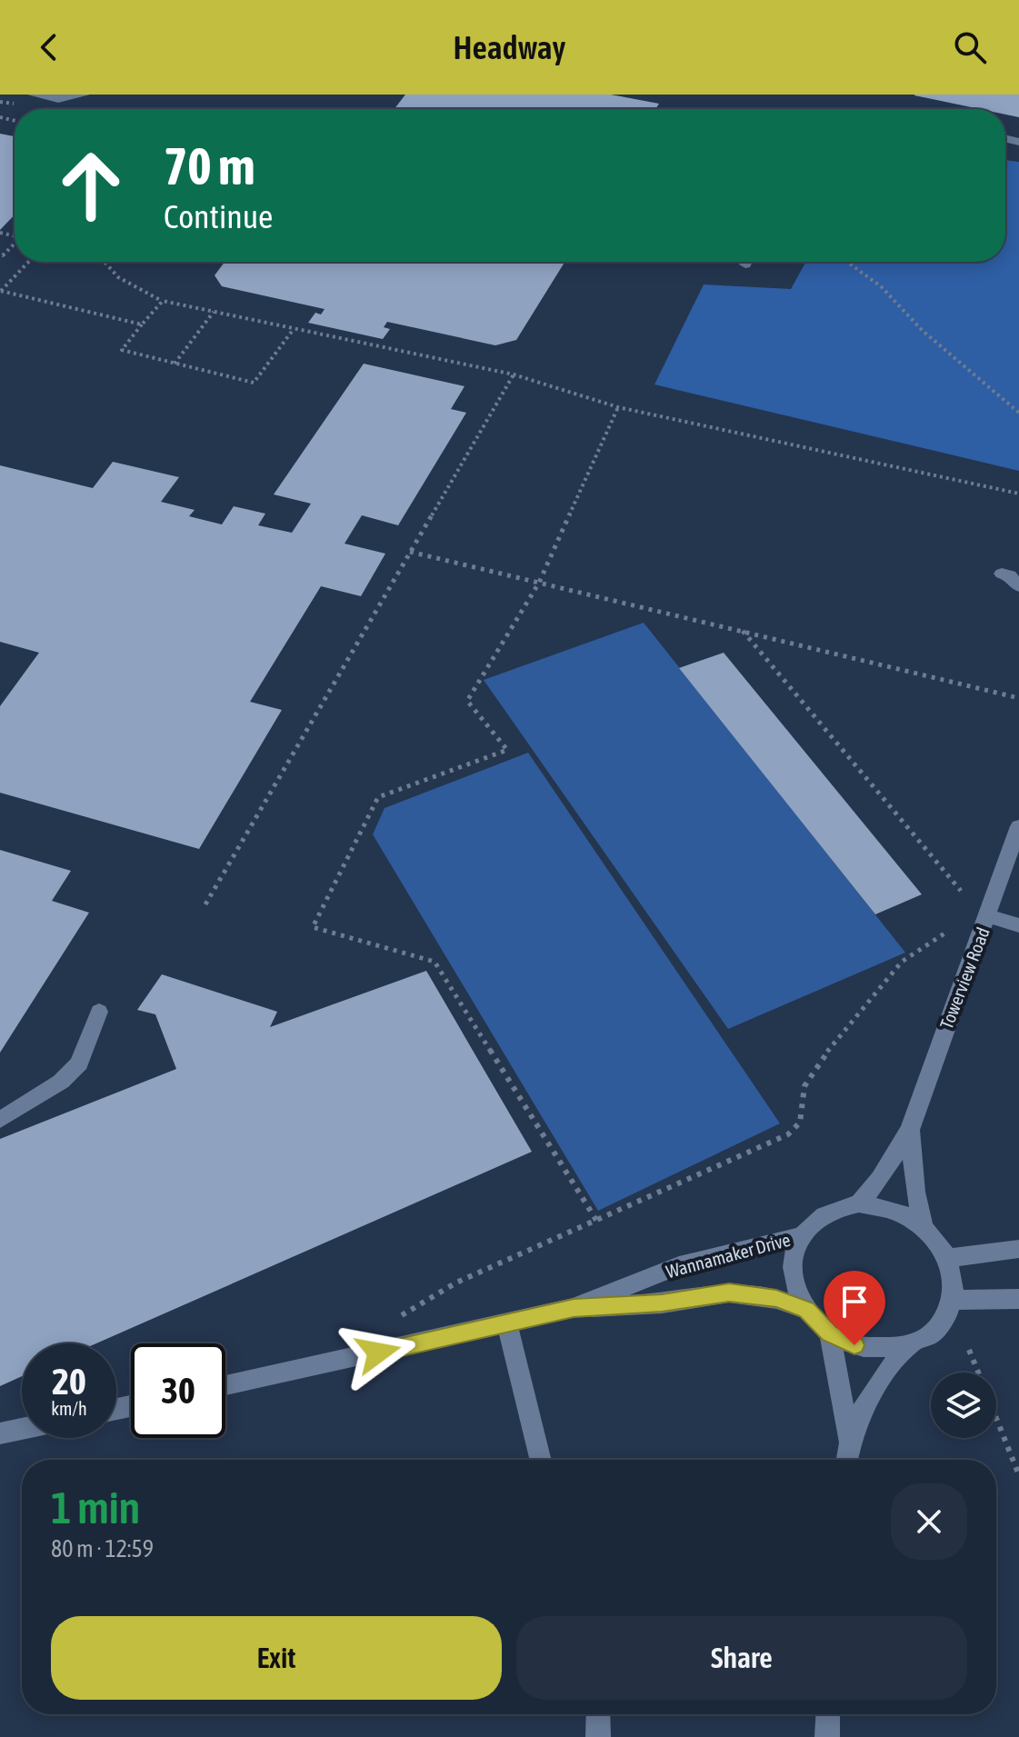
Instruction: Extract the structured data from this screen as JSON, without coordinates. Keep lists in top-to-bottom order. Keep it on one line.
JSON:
{"streets":{"street":["Towerview Road","Wannamaker Drive"]},"crossings":[["Towerview Road","Wannamaker Drive"]],"page":{"header":"Headway","turn":["70 m","Continue"],"speed":"20 km/h","limit":"30","heading":["1 min","80 m · 12:59"],"buttons":["Exit","Share"]}}
